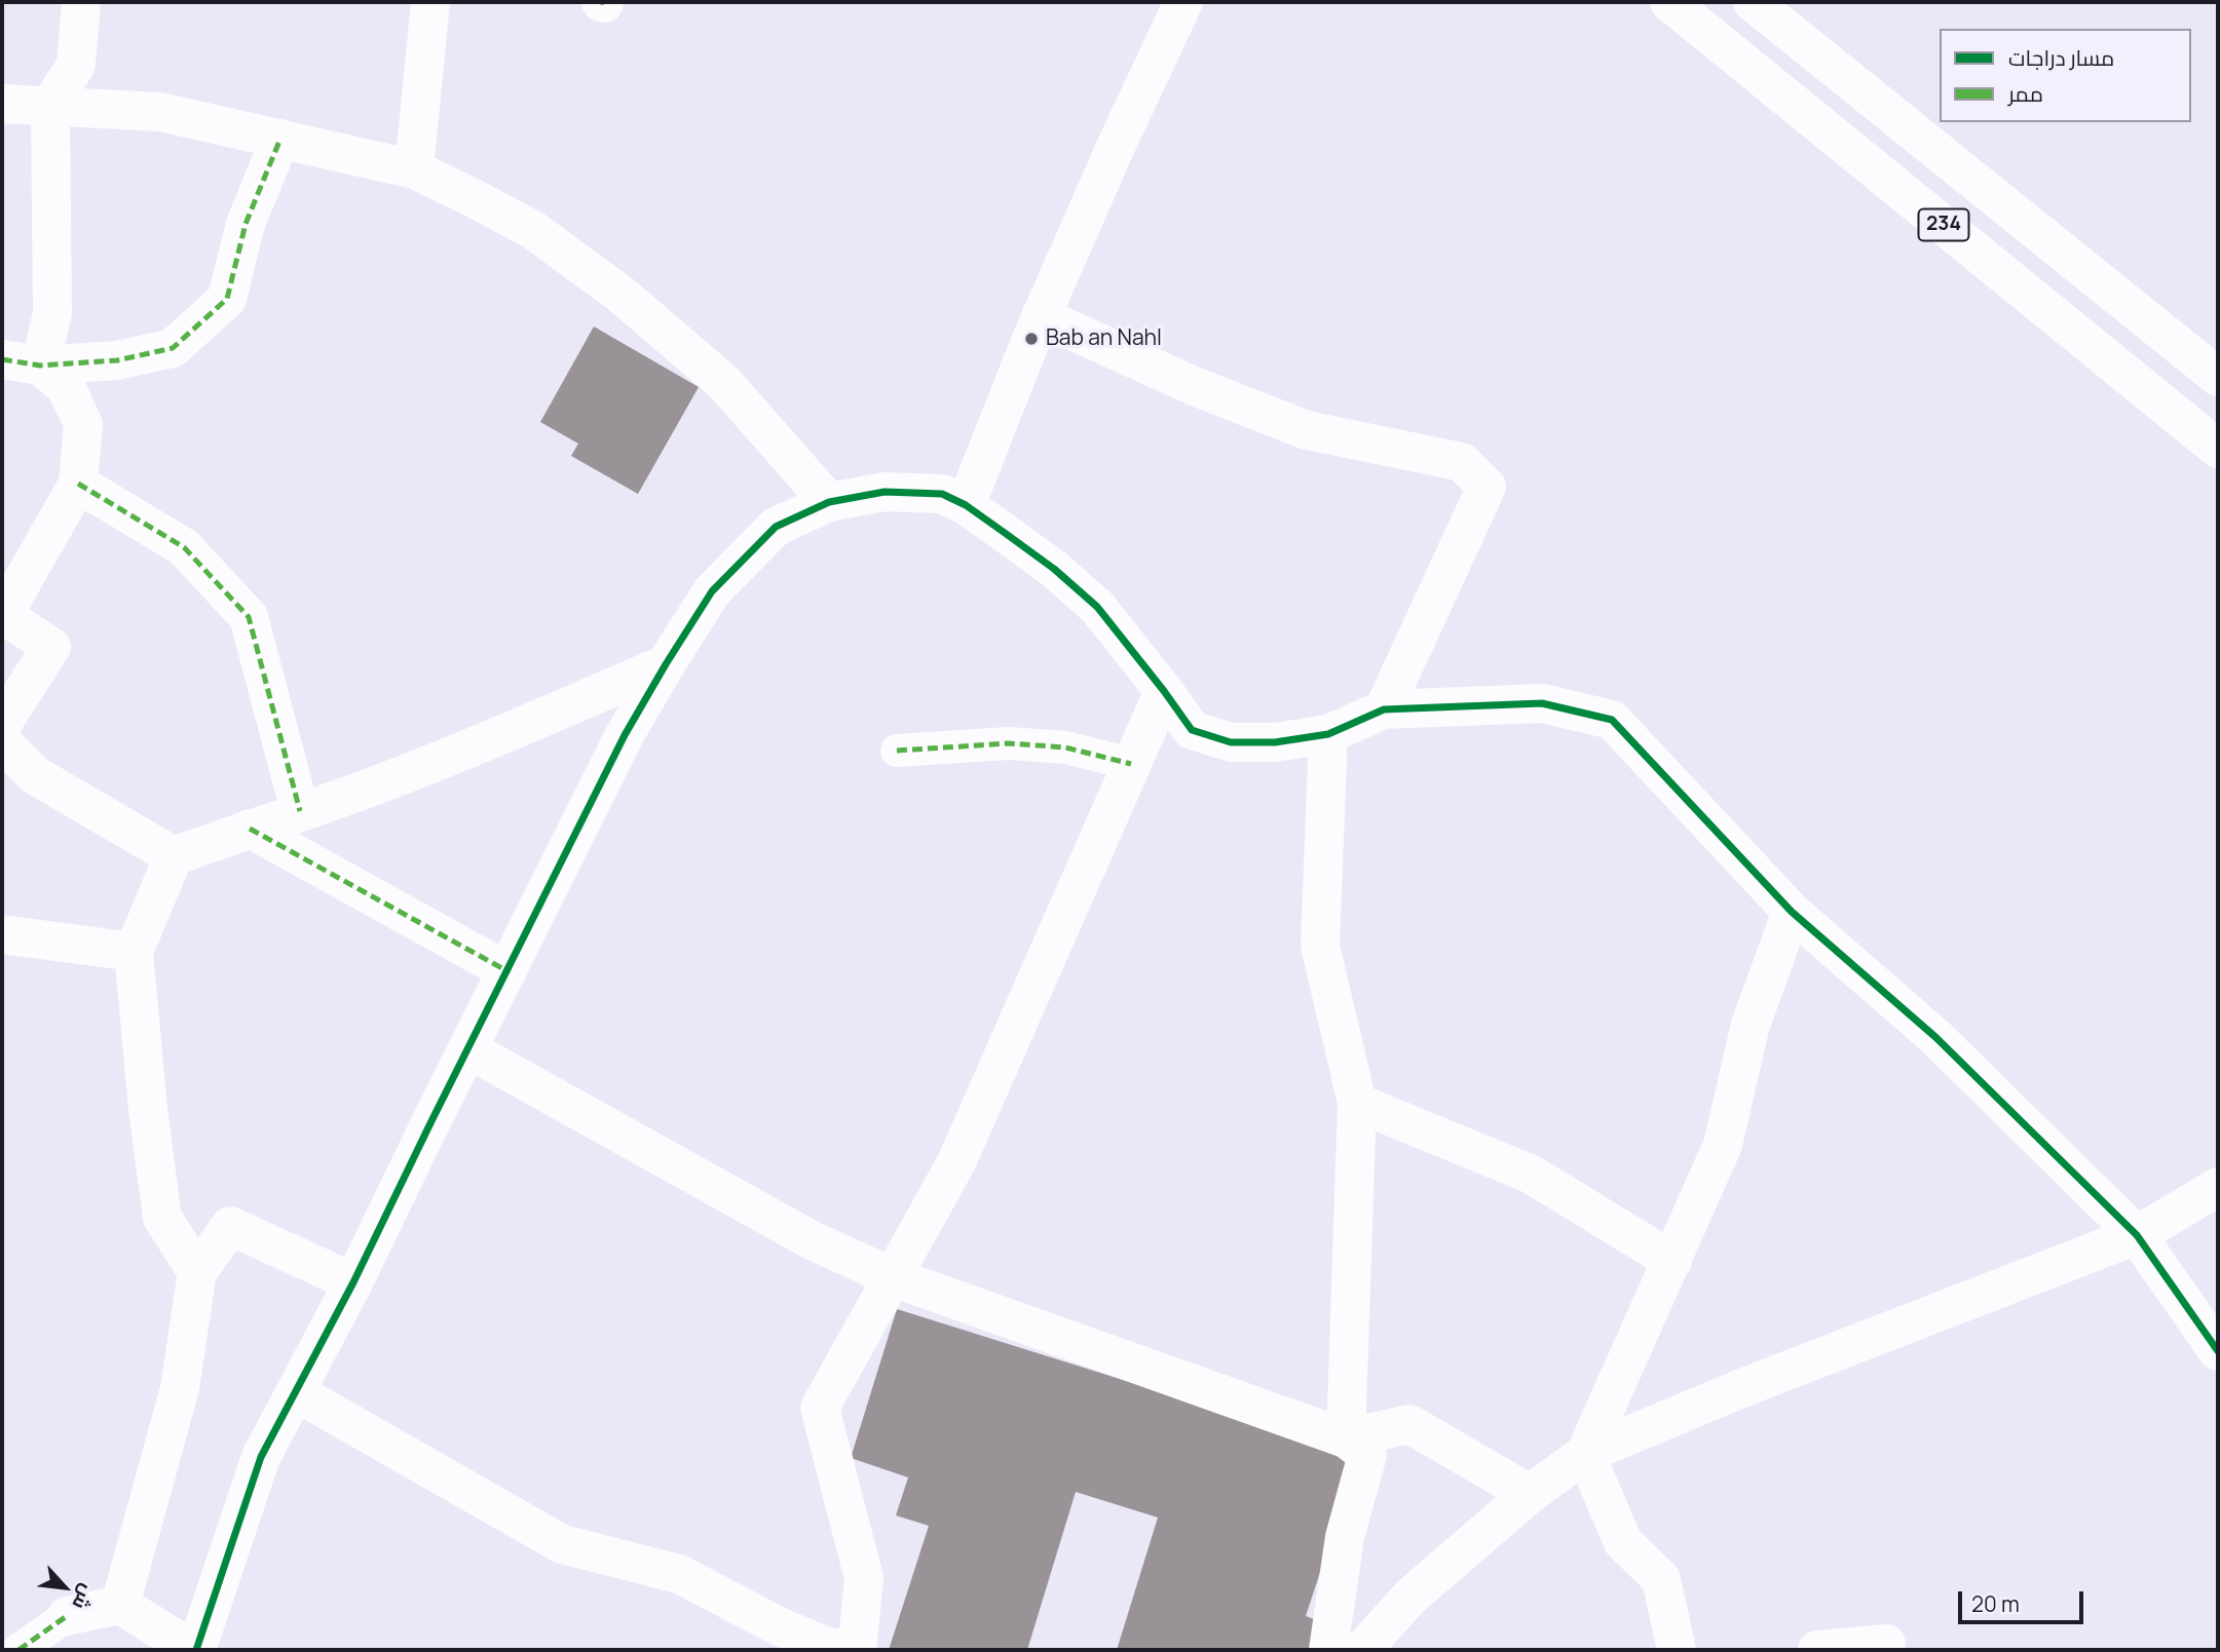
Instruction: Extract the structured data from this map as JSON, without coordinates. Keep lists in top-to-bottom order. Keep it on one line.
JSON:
{"streets":{"street":["234"]},"places":["Bab an Nahl"],"legend":["مسار دراجات","ممر"],"scale_bar":"20 m","north":"bottom right"}
